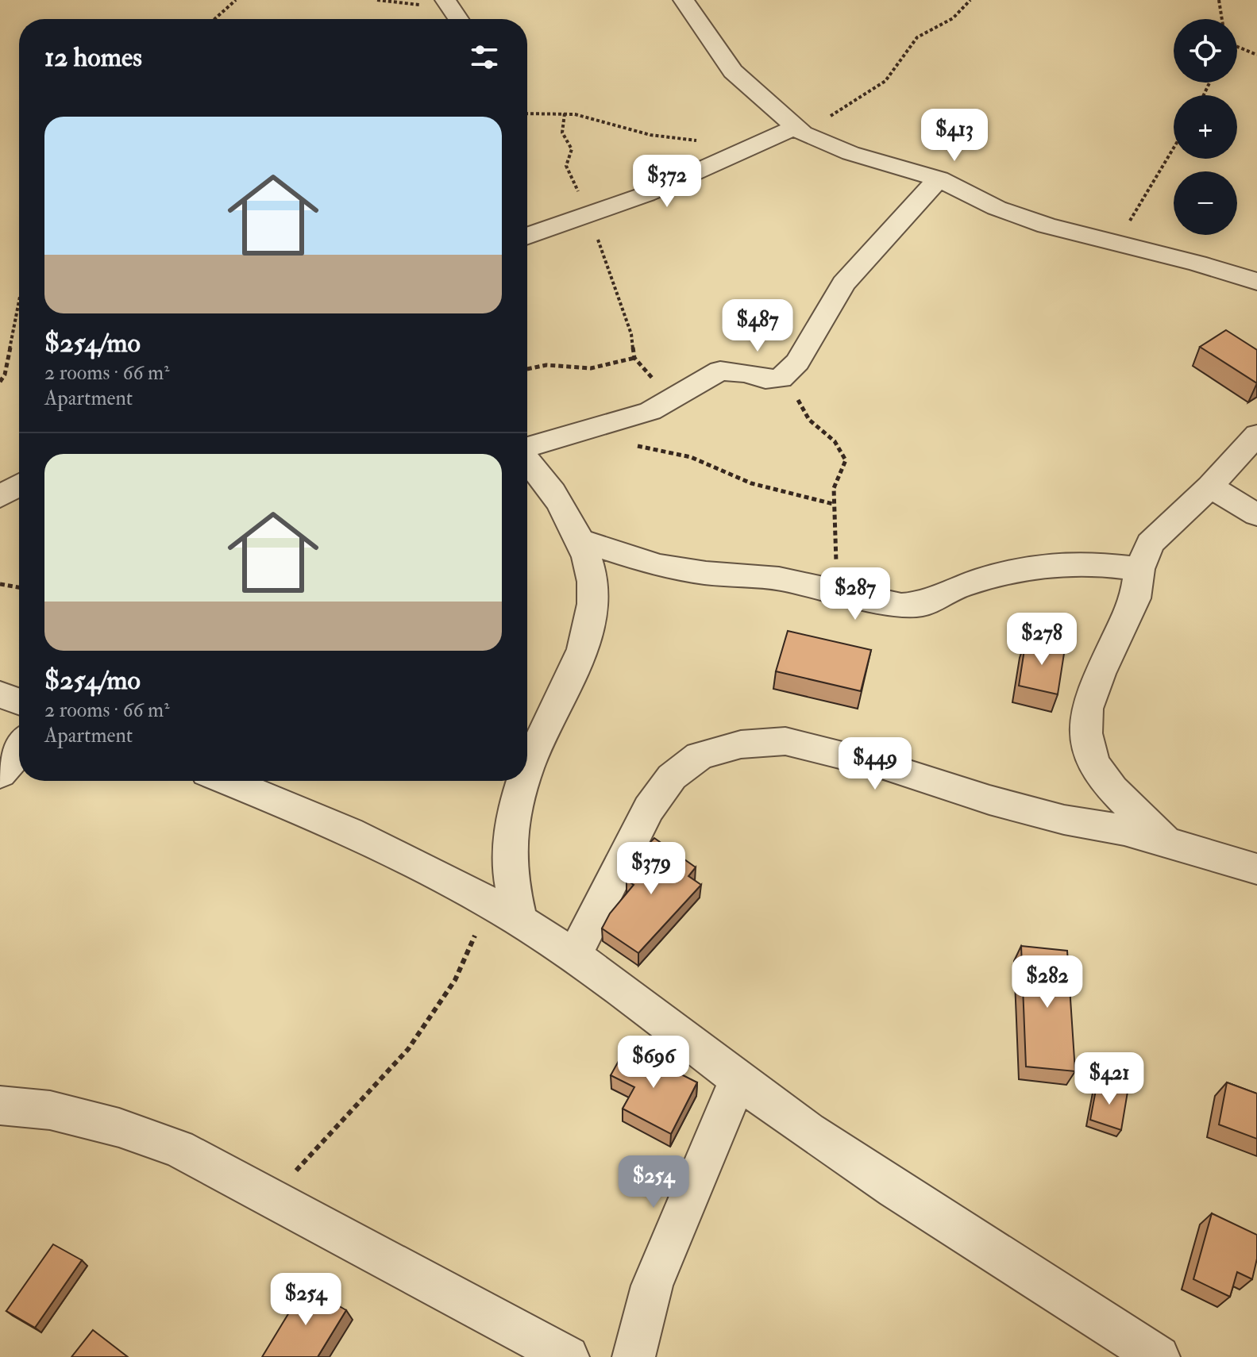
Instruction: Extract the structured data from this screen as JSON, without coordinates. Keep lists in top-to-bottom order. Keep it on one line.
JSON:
{"page":{"map_buttons":["+","−"],"heading":"12 homes","list":[{"name":"$254/mo","note":"2 rooms · 66 m² · Apartment"},{"name":"$254/mo","note":"2 rooms · 66 m² · Apartment"}],"price":["$413","$372","$487","$287","$278","$449","$379","$282","$696","$421","$254","$254"]}}
